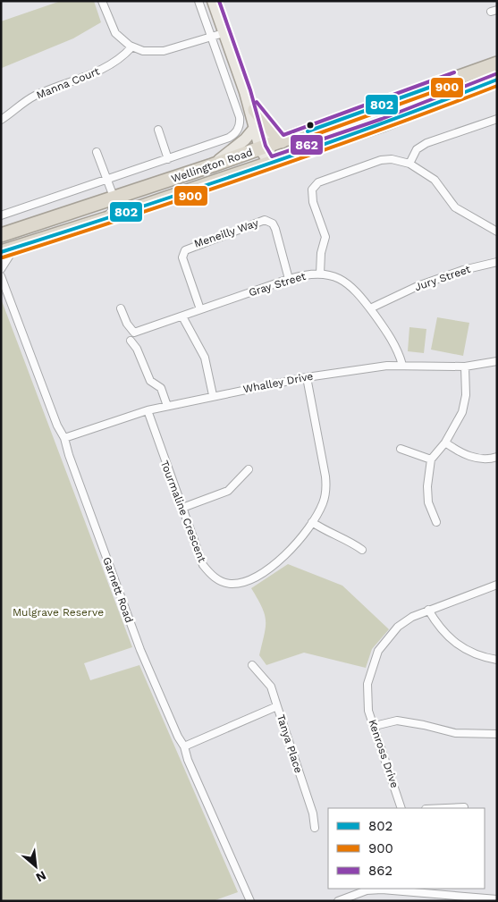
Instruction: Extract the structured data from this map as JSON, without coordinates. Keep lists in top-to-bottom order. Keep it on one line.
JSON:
{"streets":{"highway":["Wellington Road"],"street":["Manna Court","Meneilly Way","Jury Street","Gray Street","Whalley Drive","Tourmaline Crescent","Garnett Road","Tanya Place","Kenross Drive"]},"crossings":[["Meneilly Way","Gray Street"],["Jury Street","Gray Street"],["Gray Street","Whalley Drive"],["Whalley Drive","Tourmaline Crescent"],["Whalley Drive","Garnett Road"],["Garnett Road","Tanya Place"]],"parks":["Mulgrave Reserve"],"lines":["transit line 862","transit line 802","transit line 900"],"legend":["802","900","862"],"north":"bottom right"}
